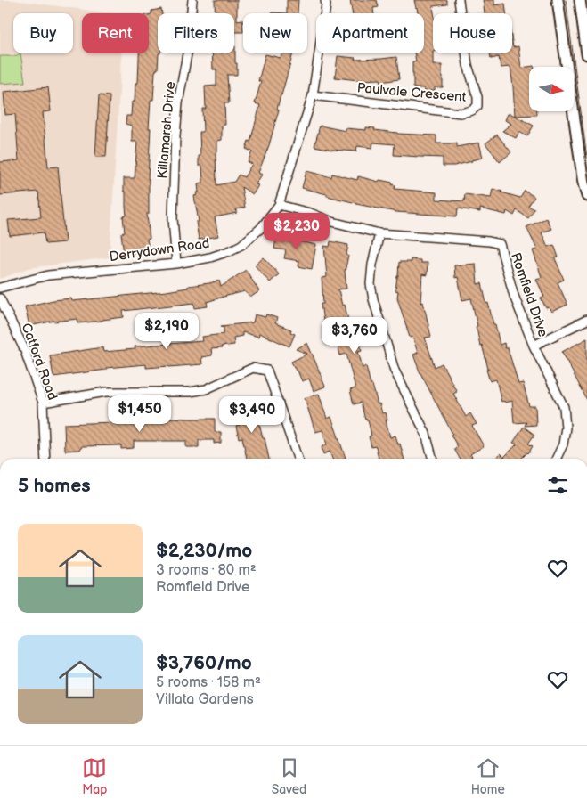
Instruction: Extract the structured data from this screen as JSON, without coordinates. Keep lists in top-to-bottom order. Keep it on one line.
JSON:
{"streets":{"street":["Paulvale Crescent","Killamarsh Drive","Derrydown Road","Romfield Drive","Catford Road"]},"crossings":[["Paulvale Crescent","Derrydown Road"],["Killamarsh Drive","Derrydown Road"],["Derrydown Road","Romfield Drive"]],"north":"right","page":{"chip":["Buy","Rent","Filters","New","Apartment","House"],"price":["$2,230","$2,190","$3,760","$1,450","$3,490"],"heading":"5 homes","list":[{"name":"$2,230/mo","note":"3 rooms · 80 m² · Romfield Drive"},{"name":"$3,760/mo","note":"5 rooms · 158 m² · Villata Gardens"}],"tabs":["Map","Saved","Home"]}}
